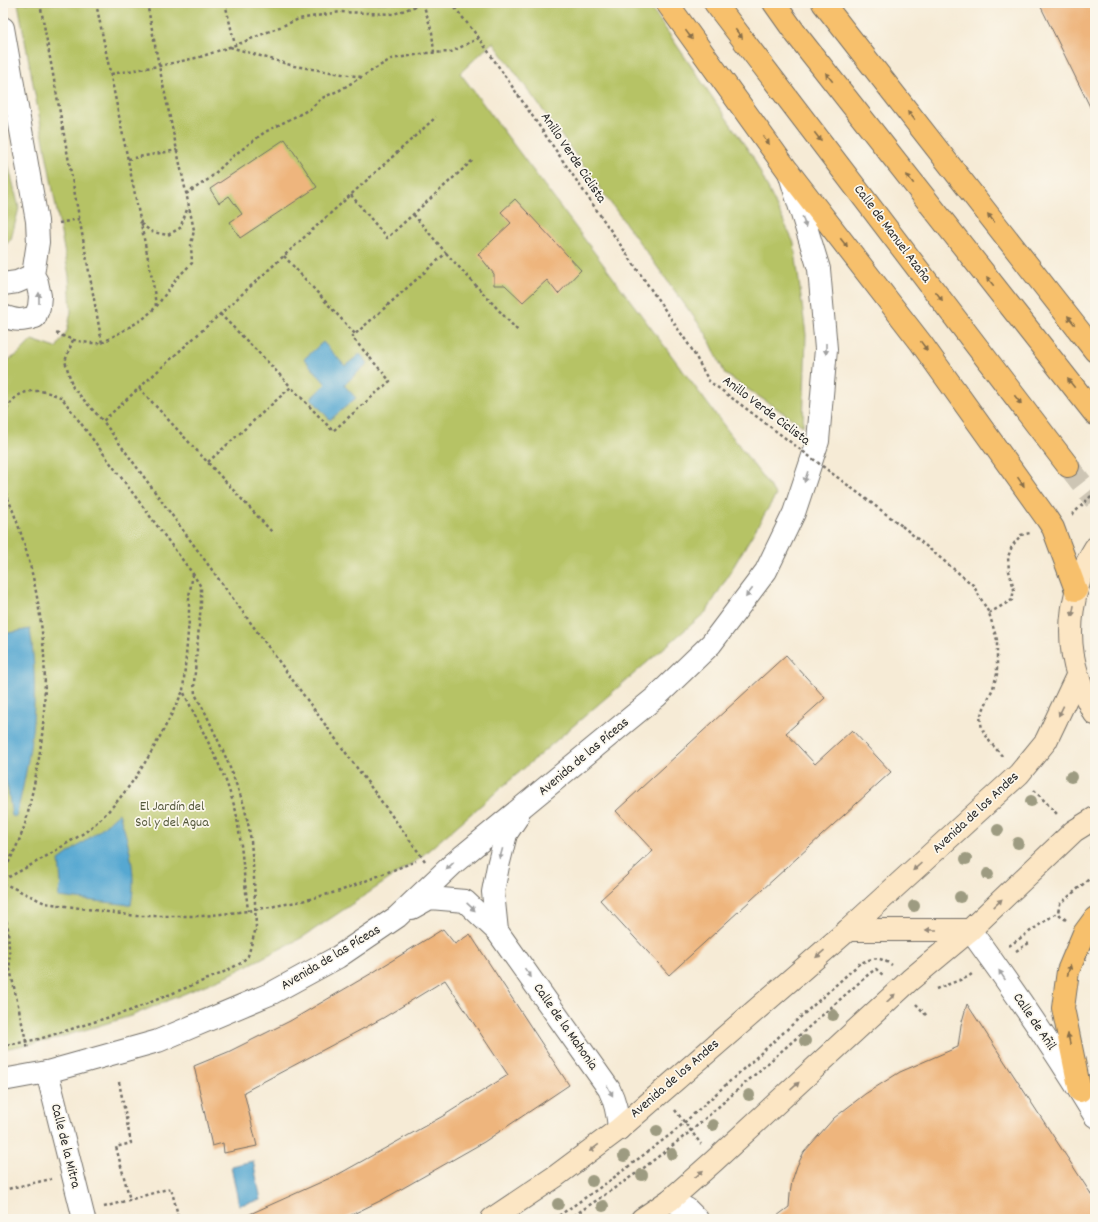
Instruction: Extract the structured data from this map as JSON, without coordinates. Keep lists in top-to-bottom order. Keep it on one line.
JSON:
{"streets":{"highway":["Calle de Manuel Azaña"],"main road":["Avenida de los Andes"],"street":["Avenida de las Píceas","Calle de Añil","Calle de la Mahonia","Calle de la Mitra"],"path":["Anillo Verde Ciclista"]},"crossings":[["Avenida de las Píceas","Calle de la Mahonia"],["Avenida de las Píceas","Calle de la Mitra"],["Avenida de los Andes","Calle de la Mahonia"]],"one_way":["Avenida de las Píceas","Calle de Añil","Calle de la Mahonia"],"parks":["El Jardín del Sol y del Agua"]}
